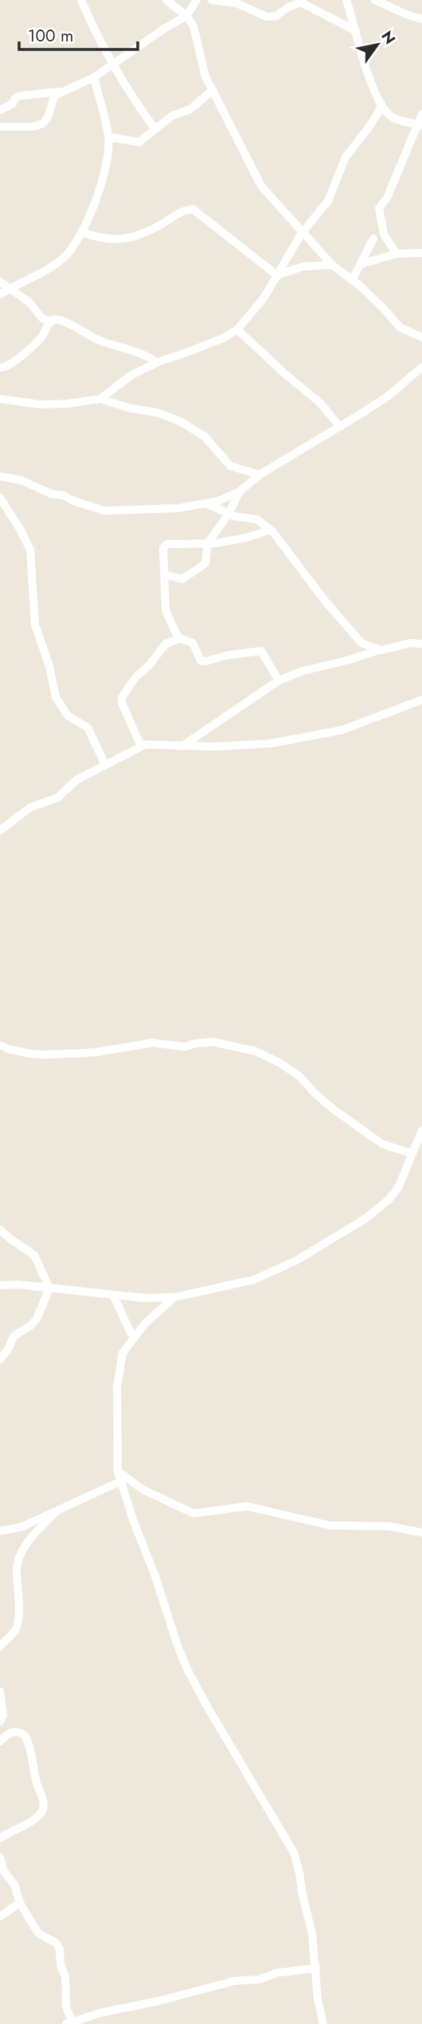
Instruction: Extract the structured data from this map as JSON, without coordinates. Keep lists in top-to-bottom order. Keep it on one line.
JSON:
{"scale_bar":"100 m","north":"top right"}
